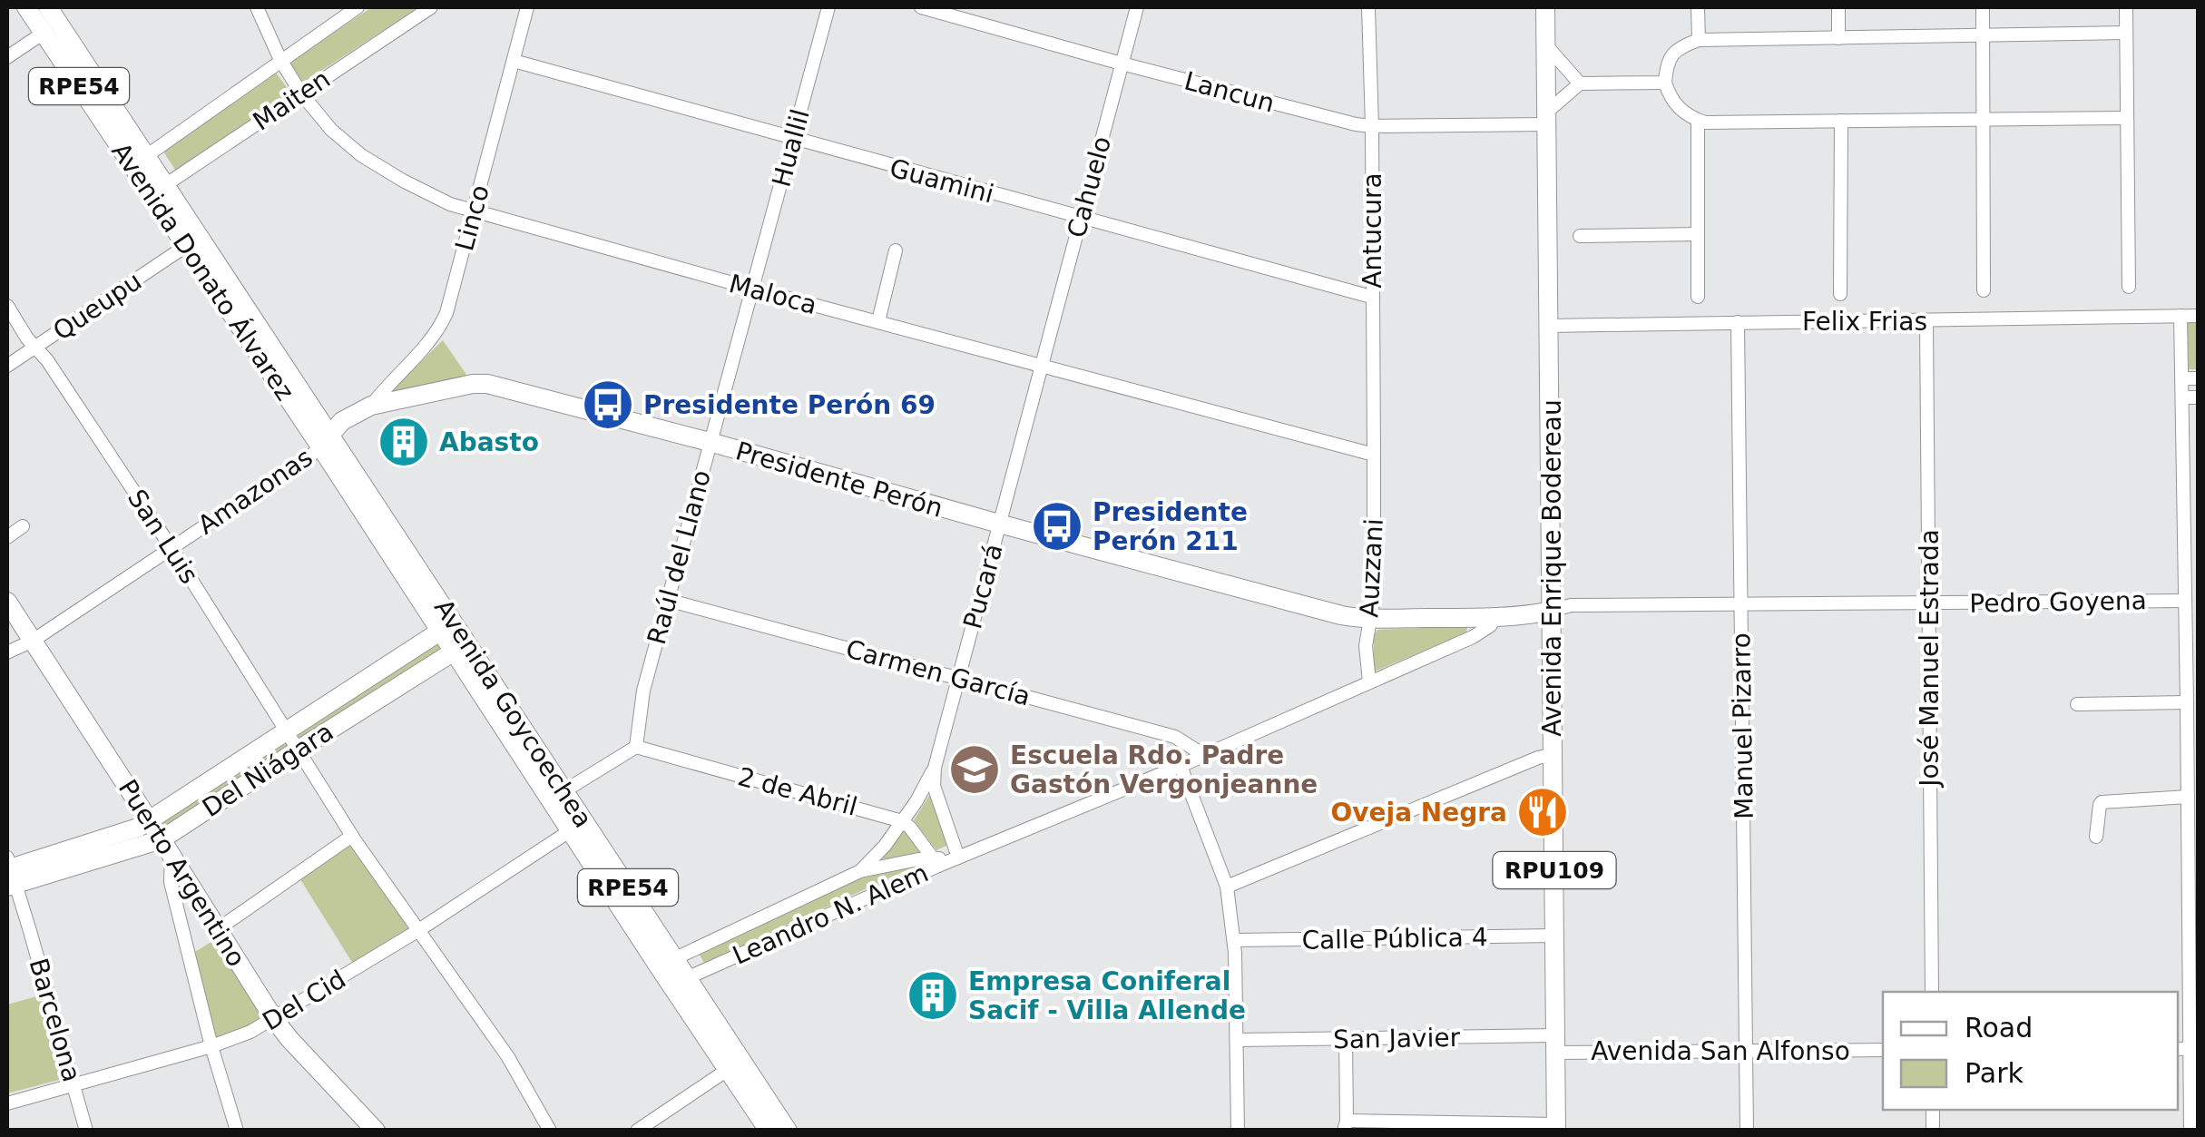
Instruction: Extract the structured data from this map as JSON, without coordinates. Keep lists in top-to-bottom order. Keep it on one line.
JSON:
{"streets":{"main road":["RPE54","Avenida Donato Álvarez","Presidente Perón","Avenida Enrique Bodereau","Avenida Goycoechea","Del Niágara","RPU109","Puerto Argentino"],"street":["Lancun","Maiten","Huallil","Guamini","Cahuelo","Linco","Antucura","Maloca","Queupu","Felix Frias","Amazonas","San Luis","Raúl del Llano","Auzzani","Pucará","Pedro Goyena","José Manuel Estrada","Carmen García","Manuel Pizarro","2 de Abril","Leandro N. Alem","Calle Pública 4","Del Cid","Barcelona","San Javier","Avenida San Alfonso"]},"crossings":[["Lancun","Cahuelo"],["Lancun","Antucura"],["Lancun","Avenida Enrique Bodereau"],["Maiten","Avenida Donato Álvarez"],["Maiten","Maloca"],["Huallil","Guamini"],["Huallil","Maloca"],["Huallil","Raúl del Llano"],["Guamini","Cahuelo"],["Guamini","Linco"],["Guamini","Antucura"],["Cahuelo","Maloca"],["Cahuelo","Pucará"],["Linco","Maloca"],["Linco","Presidente Perón"],["Antucura","Maloca"],["Antucura","Auzzani"],["Avenida Donato Álvarez","Queupu"],["Avenida Donato Álvarez","Presidente Perón"],["Avenida Donato Álvarez","Amazonas"],["Avenida Donato Álvarez","Avenida Goycoechea"],["Maloca","Raúl del Llano"],["Maloca","Auzzani"],["Maloca","Pucará"],["Queupu","San Luis"],["Felix Frias","Avenida Enrique Bodereau"],["Felix Frias","José Manuel Estrada"],["Felix Frias","Manuel Pizarro"],["Presidente Perón","Amazonas"],["Presidente Perón","Raúl del Llano"],["Presidente Perón","Auzzani"],["Presidente Perón","Avenida Enrique Bodereau"],["Presidente Perón","Pucará"],["Presidente Perón","Pedro Goyena"],["Presidente Perón","Avenida Goycoechea"],["Presidente Perón","Leandro N. Alem"],["Amazonas","San Luis"],["Amazonas","Avenida Goycoechea"],["Amazonas","Puerto Argentino"],["San Luis","Del Niágara"],["Raúl del Llano","Carmen García"],["Raúl del Llano","2 de Abril"],["Auzzani","Leandro N. Alem"],["Avenida Enrique Bodereau","Pedro Goyena"],["Avenida Enrique Bodereau","Calle Pública 4"],["Avenida Enrique Bodereau","San Javier"],["Avenida Enrique Bodereau","Avenida San Alfonso"],["Pucará","Carmen García"],["Pucará","Leandro N. Alem"],["Pedro Goyena","José Manuel Estrada"],["Pedro Goyena","Manuel Pizarro"],["Carmen García","Leandro N. Alem"],["Avenida Goycoechea","Del Niágara"],["Avenida Goycoechea","Leandro N. Alem"],["Avenida Goycoechea","Del Cid"],["Manuel Pizarro","Avenida San Alfonso"],["Del Niágara","Puerto Argentino"],["Del Niágara","Barcelona"],["2 de Abril","Leandro N. Alem"],["Puerto Argentino","Del Cid"],["Del Cid","Barcelona"],["San Javier","Avenida San Alfonso"]],"places":{"bus stop":["Presidente Perón 69","Presidente Perón 211"],"building":["Abasto","Empresa Coniferal Sacif - Villa Allende"],"school or university":["Escuela Rdo. Padre Gastón Vergonjeanne"],"restaurant":["Oveja Negra"]},"legend":["Road","Park"]}
